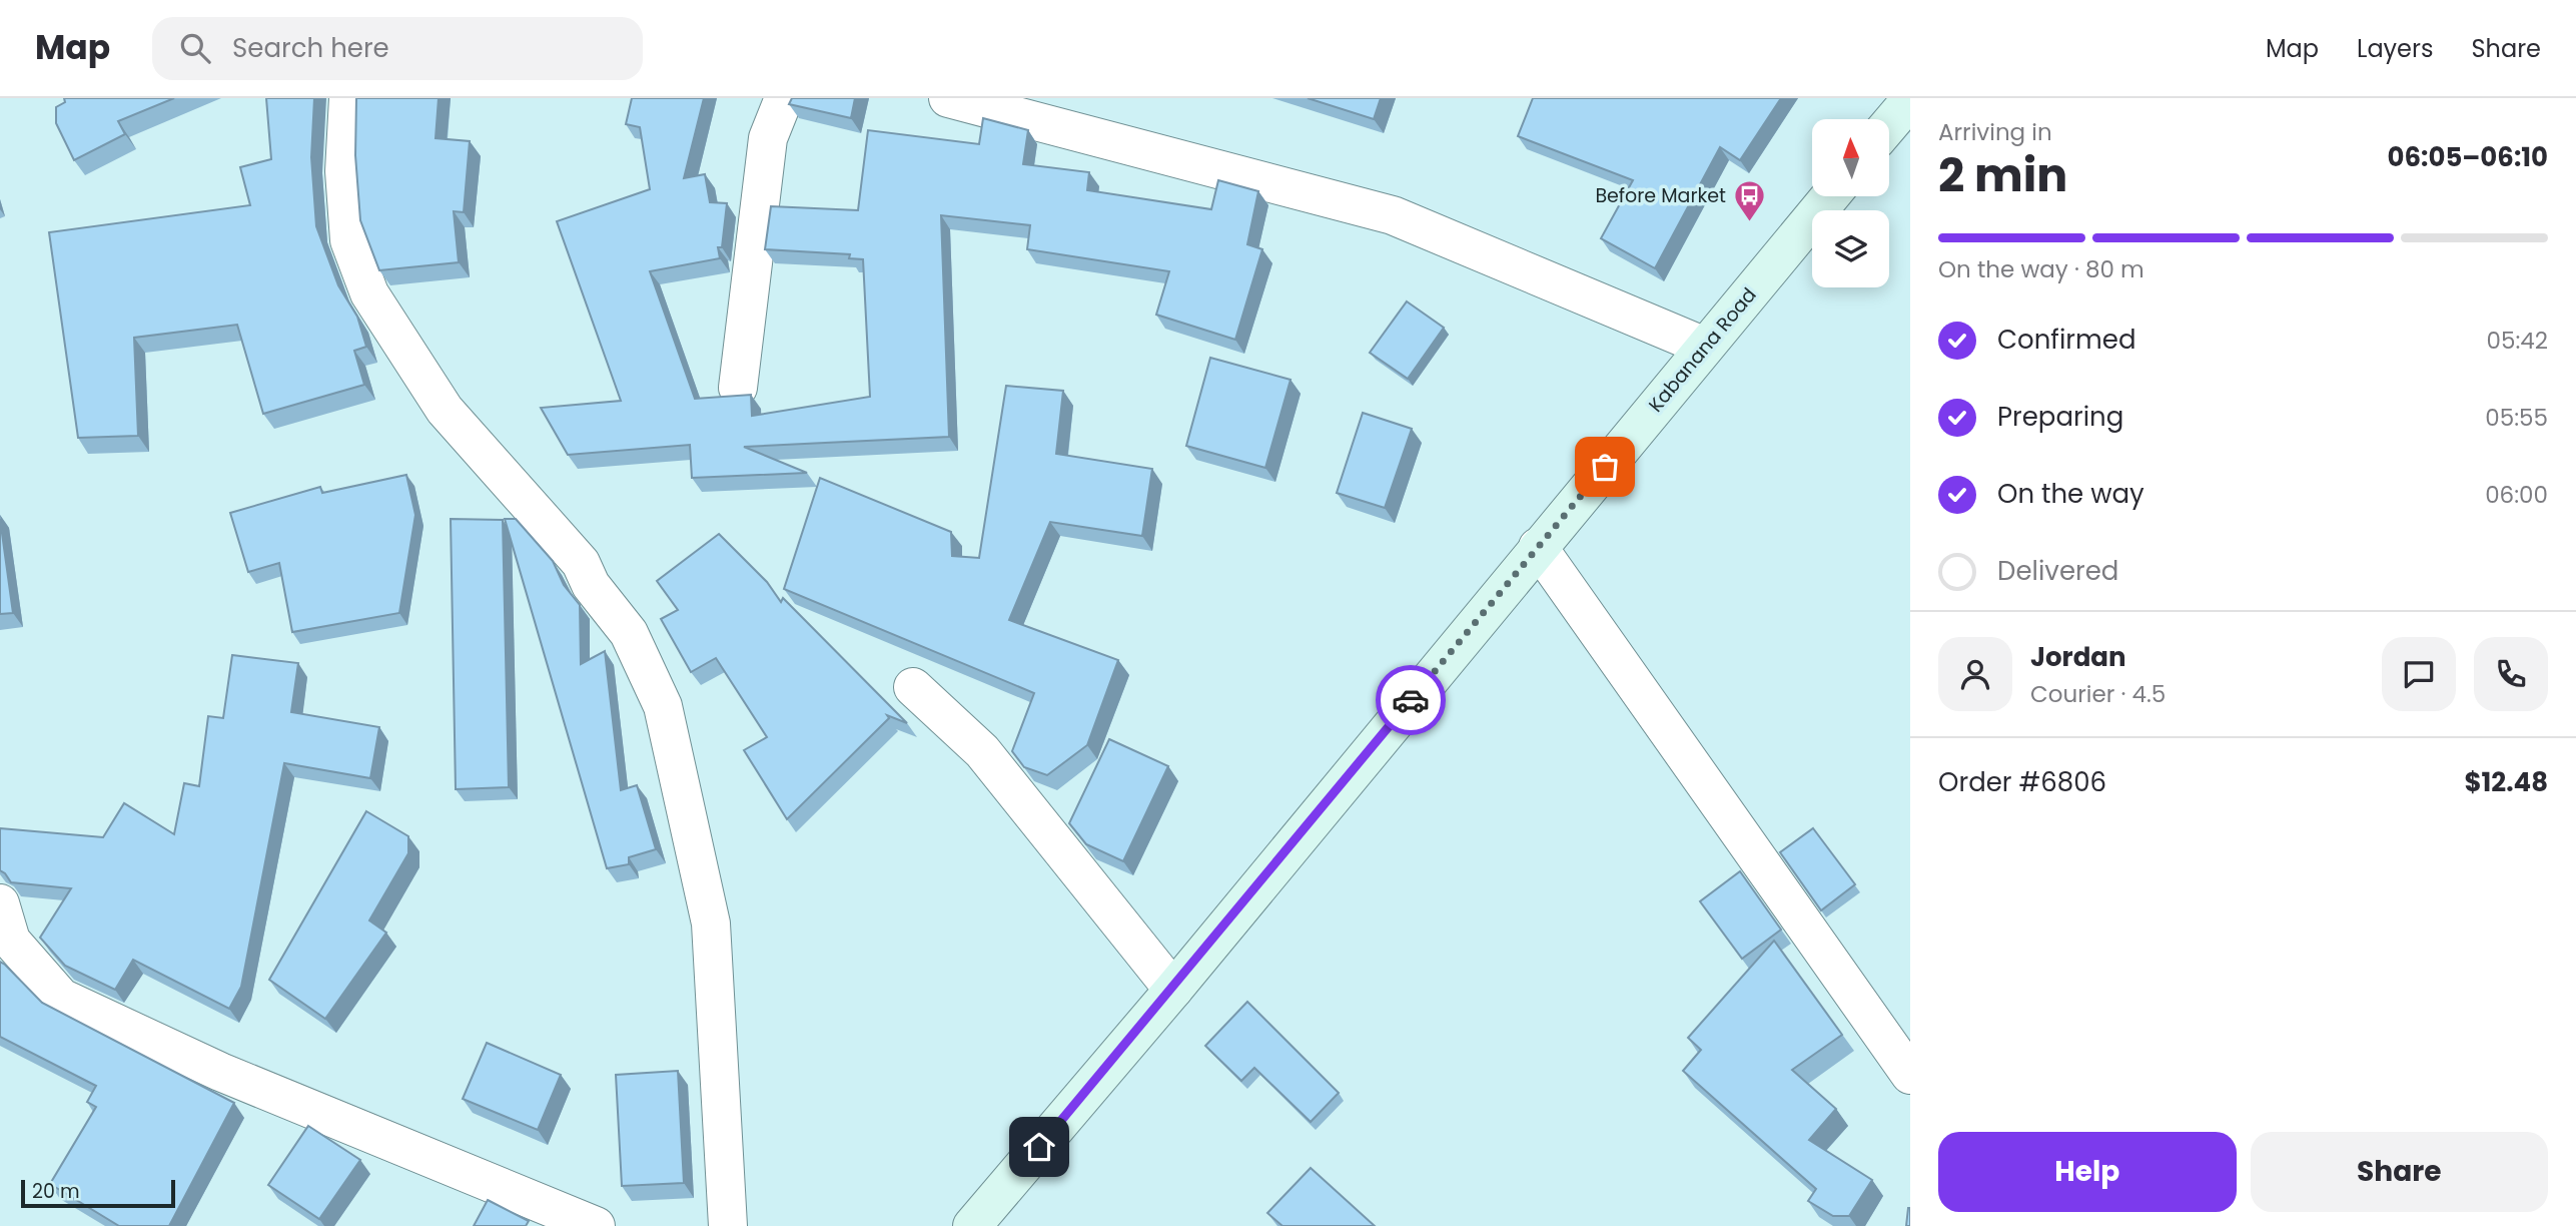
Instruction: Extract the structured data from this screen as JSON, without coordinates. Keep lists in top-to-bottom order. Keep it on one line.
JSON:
{"streets":{"street":["Kabanana Road"]},"places":{"bus stop":["Before Market"]},"scale_bar":"20 m","north":"top","page":{"header":"Map","search":"Search here","nav":["Map","Layers","Share"],"heading":["2 min","Arriving in","06:05–06:10"],"panel":["Jordan","Courier · 4.5","Order #6806","$12.48"],"bar":"On the way · 80 m","list":[["Confirmed","05:42"],["Preparing","05:55"],["On the way","06:00"],"Delivered"],"buttons":["Help","Share"],"scale":"20 m"}}
